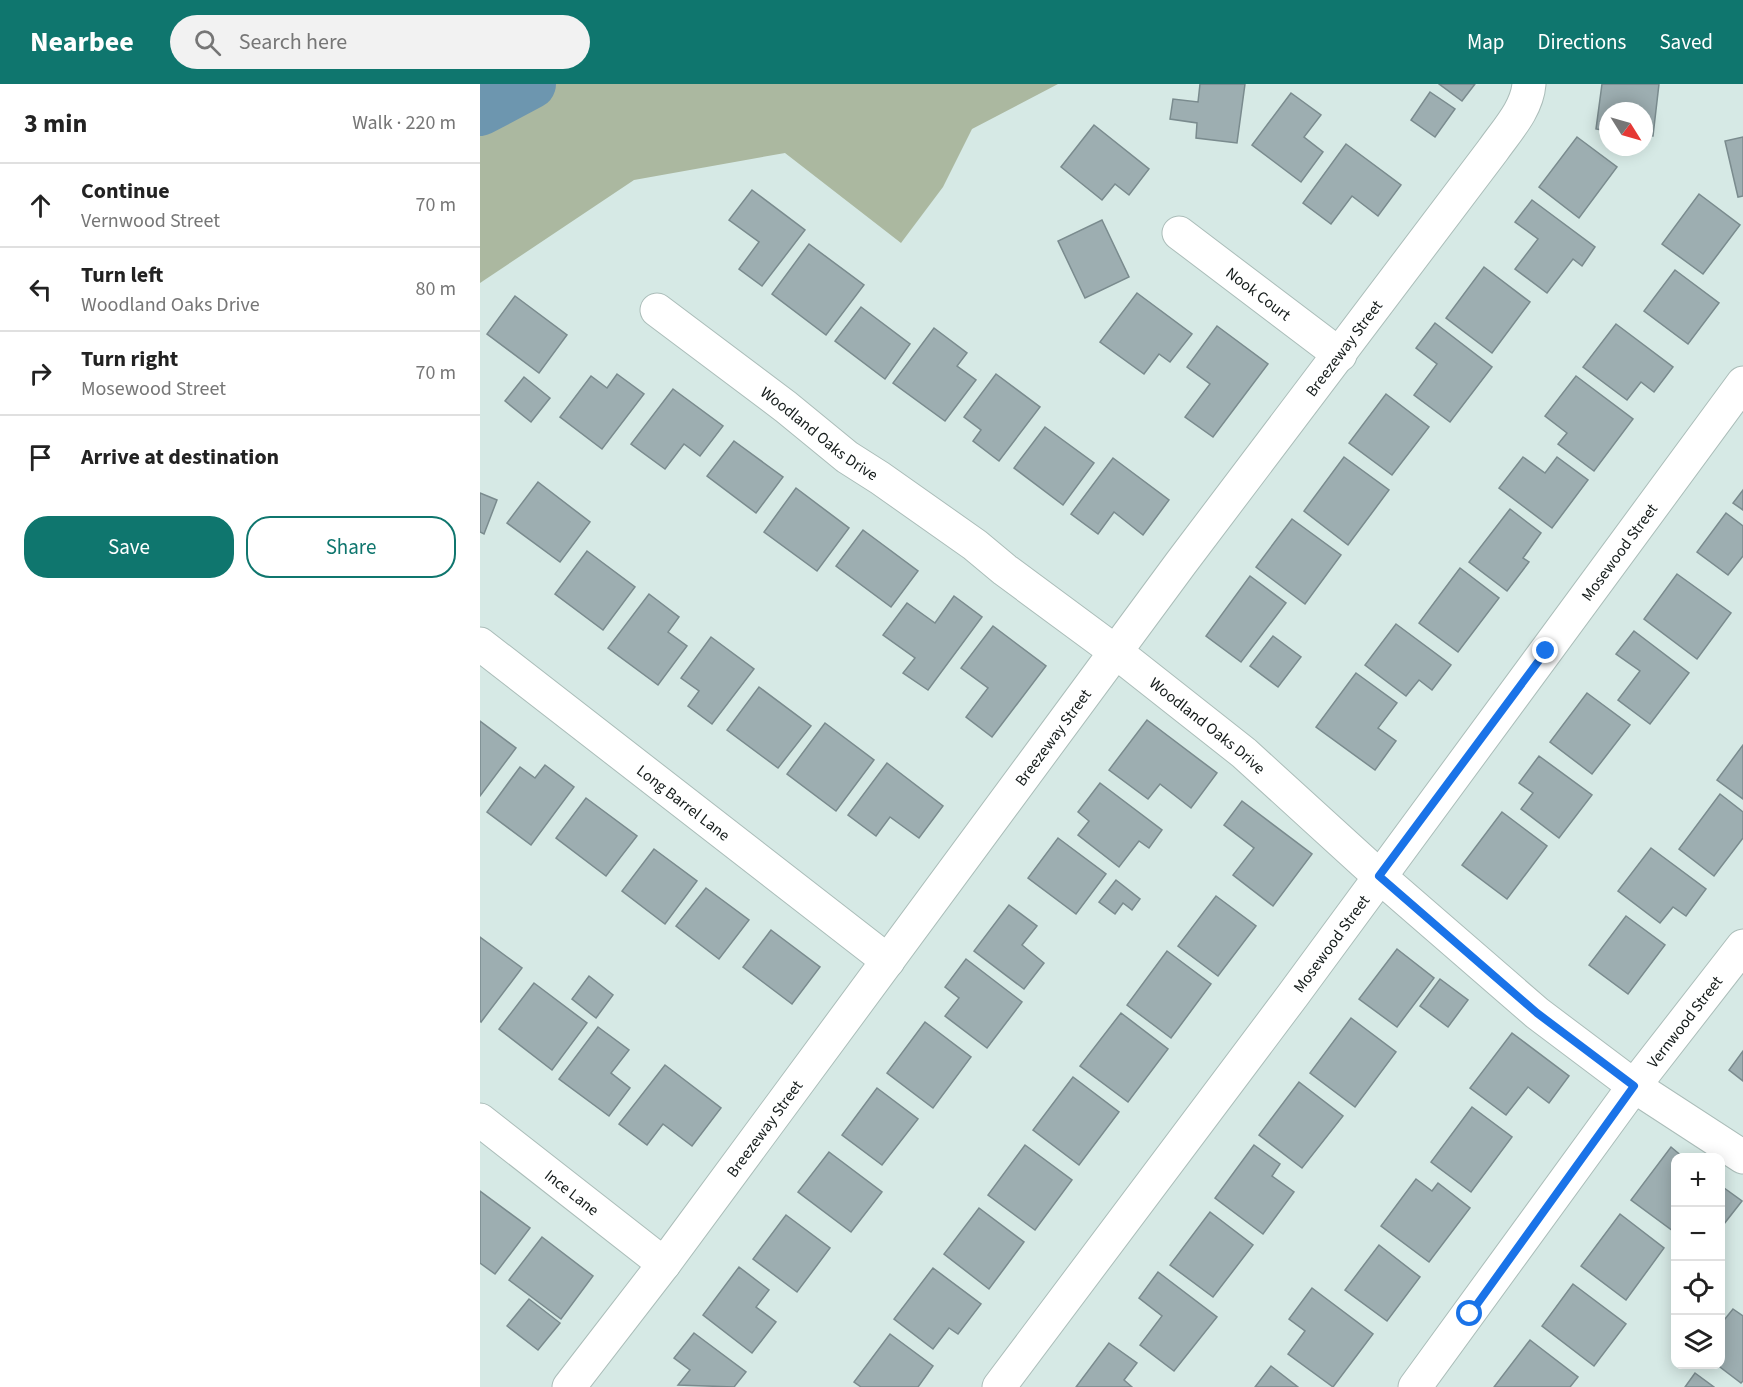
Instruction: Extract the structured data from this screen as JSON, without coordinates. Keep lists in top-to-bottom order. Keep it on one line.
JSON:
{"streets":{"street":["Nook Court","Breezeway Street","Woodland Oaks Drive","Mosewood Street","Long Barrel Lane","Vernwood Street","Ince Lane"]},"crossings":[["Nook Court","Breezeway Street"],["Breezeway Street","Woodland Oaks Drive"],["Breezeway Street","Long Barrel Lane"],["Breezeway Street","Ince Lane"],["Woodland Oaks Drive","Mosewood Street"],["Woodland Oaks Drive","Vernwood Street"]],"north":"bottom right","page":{"header":"Nearbee","search":"Search here","nav":["Map","Directions","Saved"],"heading":["3 min","Walk · 220 m"],"list":[["Continue","Vernwood Street","70 m"],["Turn left","Woodland Oaks Drive","80 m"],["Turn right","Mosewood Street","70 m"],"Arrive at destination"],"buttons":["Save","Share"],"map_buttons":["+","−"]}}
